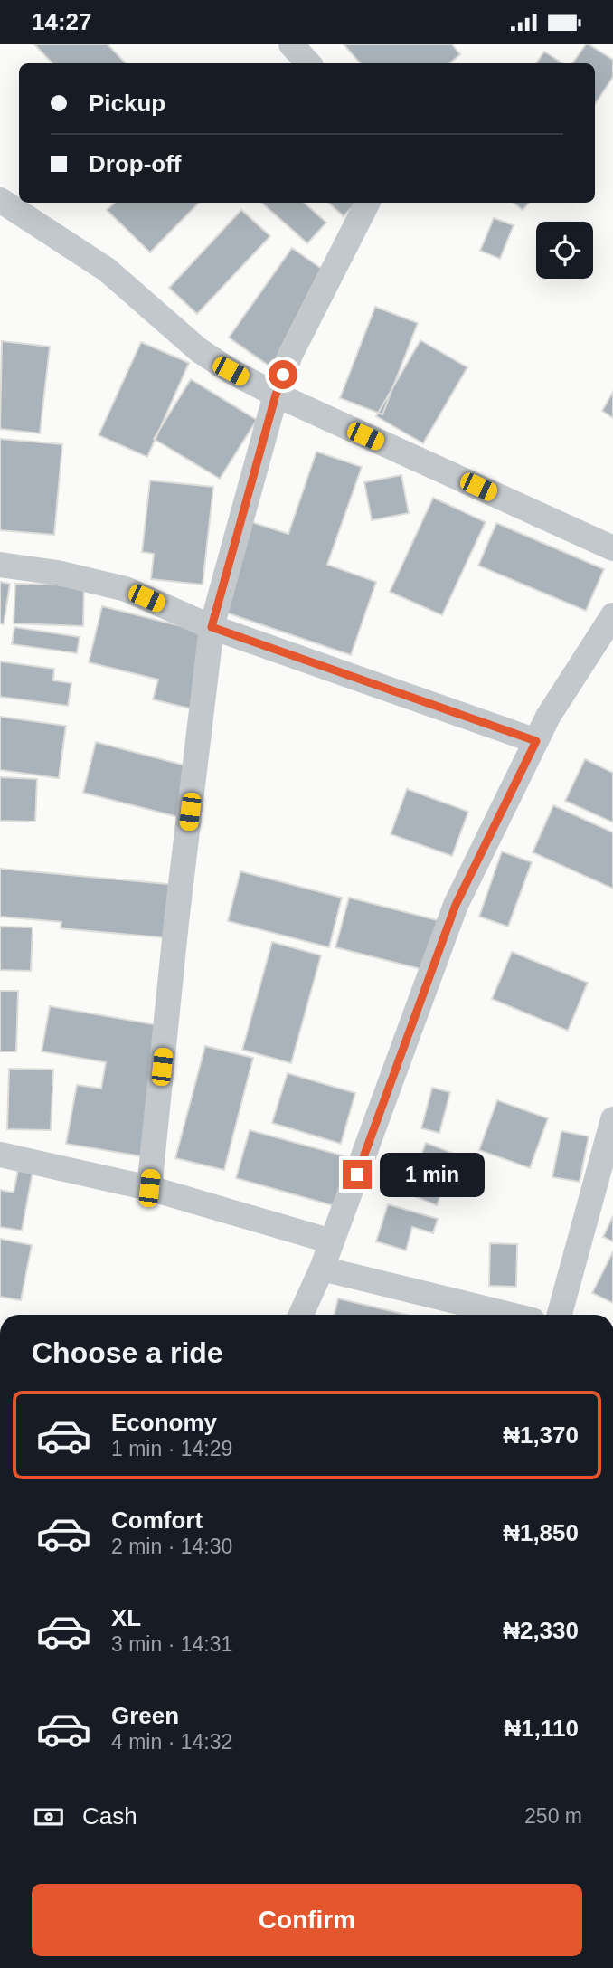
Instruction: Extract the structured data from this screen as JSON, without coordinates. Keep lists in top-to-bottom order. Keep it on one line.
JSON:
{"page":{"status":"14:27","banner":["Pickup","Drop-off"],"bubble":"1 min","heading":"Choose a ride","list":[{"name":"Economy","note":"1 min · 14:29","value":"₦1,370"},{"name":"Comfort","note":"2 min · 14:30","value":"₦1,850"},{"name":"XL","note":"3 min · 14:31","value":"₦2,330"},{"name":"Green","note":"4 min · 14:32","value":"₦1,110"}],"pay":["Cash","250 m"],"buttons":"Confirm"}}
